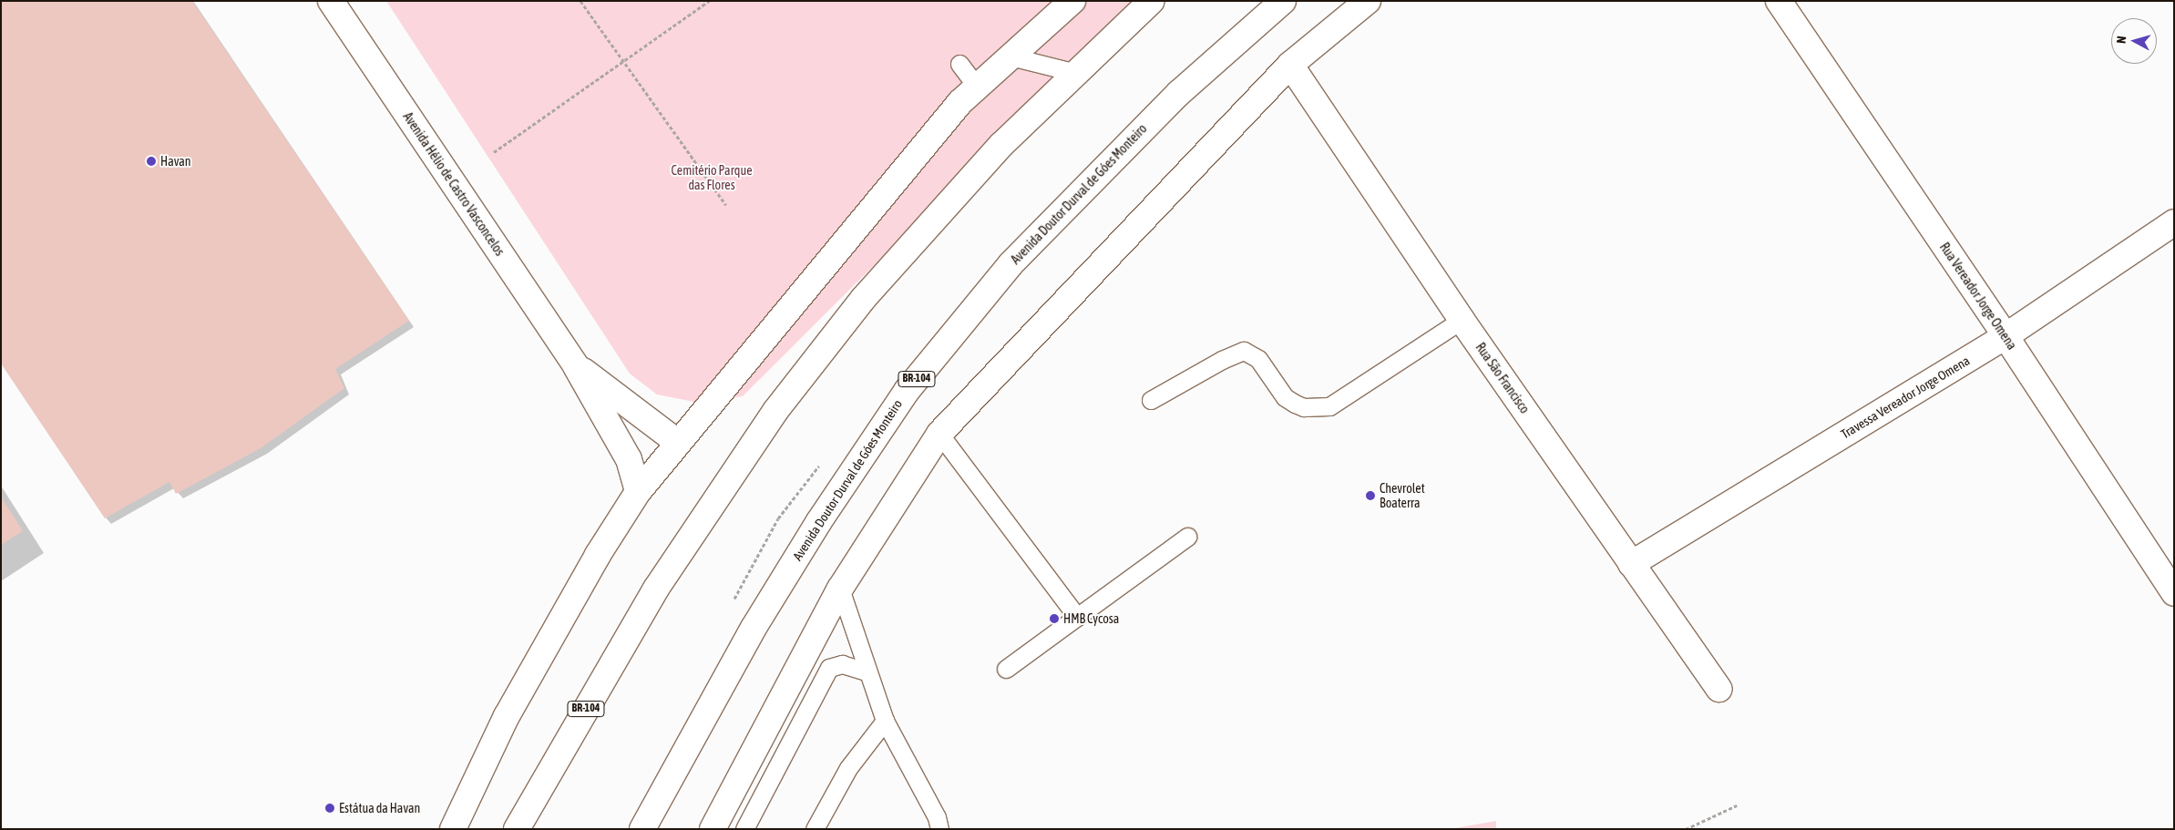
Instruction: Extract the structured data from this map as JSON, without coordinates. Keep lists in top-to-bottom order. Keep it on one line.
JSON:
{"streets":{"main road":["Avenida Hélio de Castro Vasconcelos","Avenida Doutor Durval de Góes Monteiro","Rua Vereador Jorge Omena","Rua São Francisco","BR-104","Travessa Vereador Jorge Omena"]},"crossings":[["Rua Vereador Jorge Omena","Travessa Vereador Jorge Omena"],["Rua São Francisco","Travessa Vereador Jorge Omena"]],"parks":["Cemitério Parque das Flores"],"places":["Havan","Chevrolet Boaterra","HMB Cycosa","Estátua da Havan"],"north":"left"}
